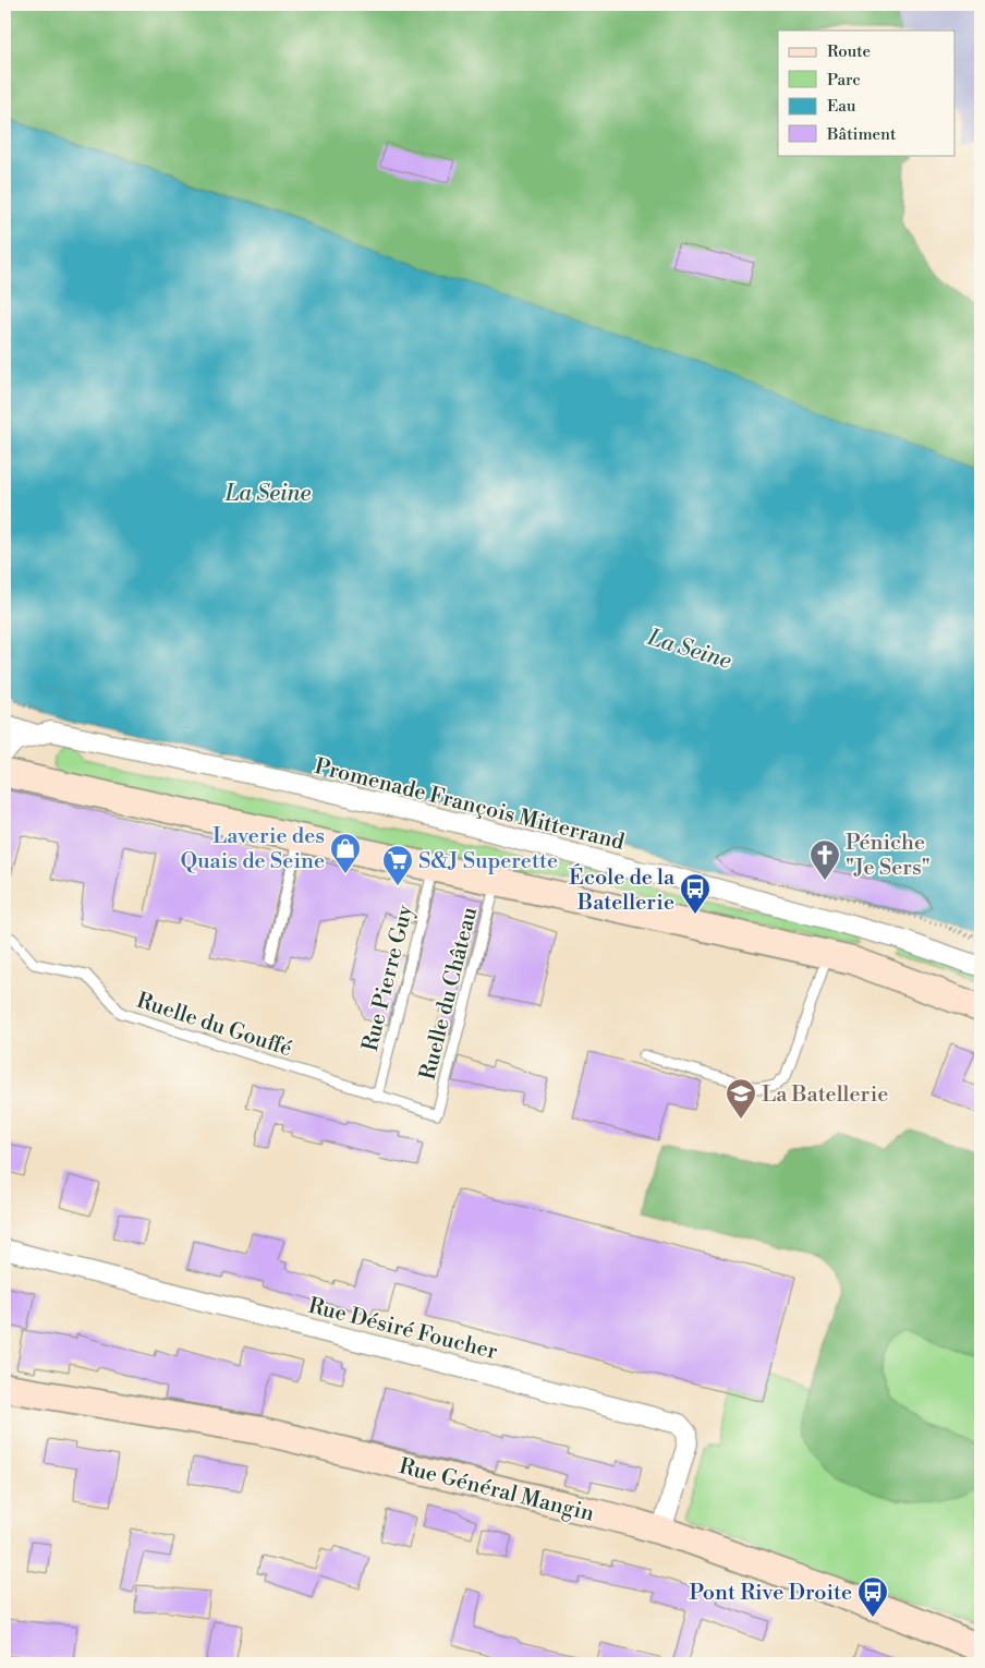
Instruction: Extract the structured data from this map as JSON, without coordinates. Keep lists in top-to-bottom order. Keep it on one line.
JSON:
{"streets":{"main road":["Rue Général Mangin"],"street":["Promenade François Mitterrand","Rue Désiré Foucher"],"lane":["Rue Pierre Guy","Ruelle du Château","Ruelle du Gouffé"]},"crossings":[["Rue Pierre Guy","Ruelle du Gouffé"],["Ruelle du Château","Ruelle du Gouffé"],["Rue Désiré Foucher","Rue Général Mangin"]],"water":["La Seine"],"places":{"shop":["Laverie des Quais de Seine"],"church":["Péniche \"Je Sers\""],"supermarket":["S&J Superette"],"bus stop":["École de la Batellerie","Pont Rive Droite"],"school or university":["La Batellerie"]},"legend":["Route","Parc","Eau","Bâtiment"]}
